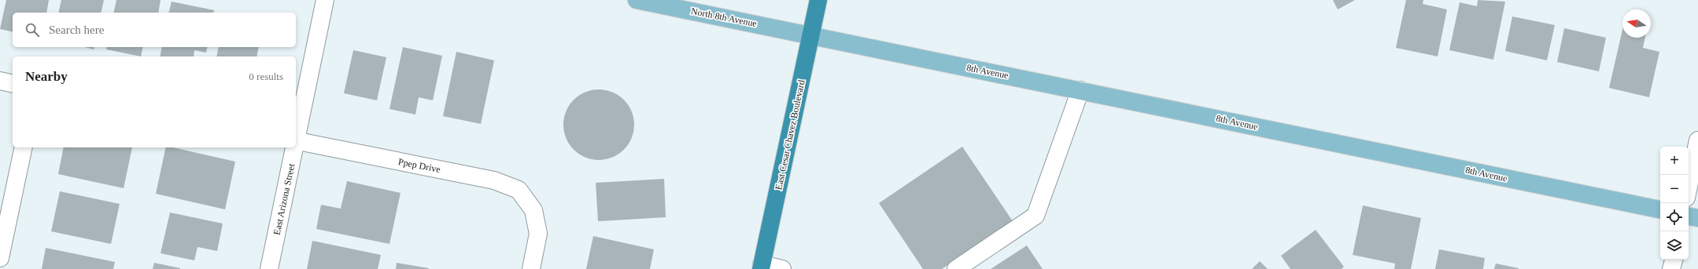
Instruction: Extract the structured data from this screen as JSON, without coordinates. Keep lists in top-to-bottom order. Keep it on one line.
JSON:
{"streets":{"highway":["East Cesar Chavez Boulevard"],"main road":["North 8th Avenue","8th Avenue"],"street":["Ppep Drive","East Arizona Street"]},"crossings":[["North 8th Avenue","8th Avenue"],["North 8th Avenue","East Cesar Chavez Boulevard"],["8th Avenue","East Cesar Chavez Boulevard"]],"north":"left","page":{"search":"Search here","heading":["Nearby","0 results"],"map_buttons":["+","−"]}}
